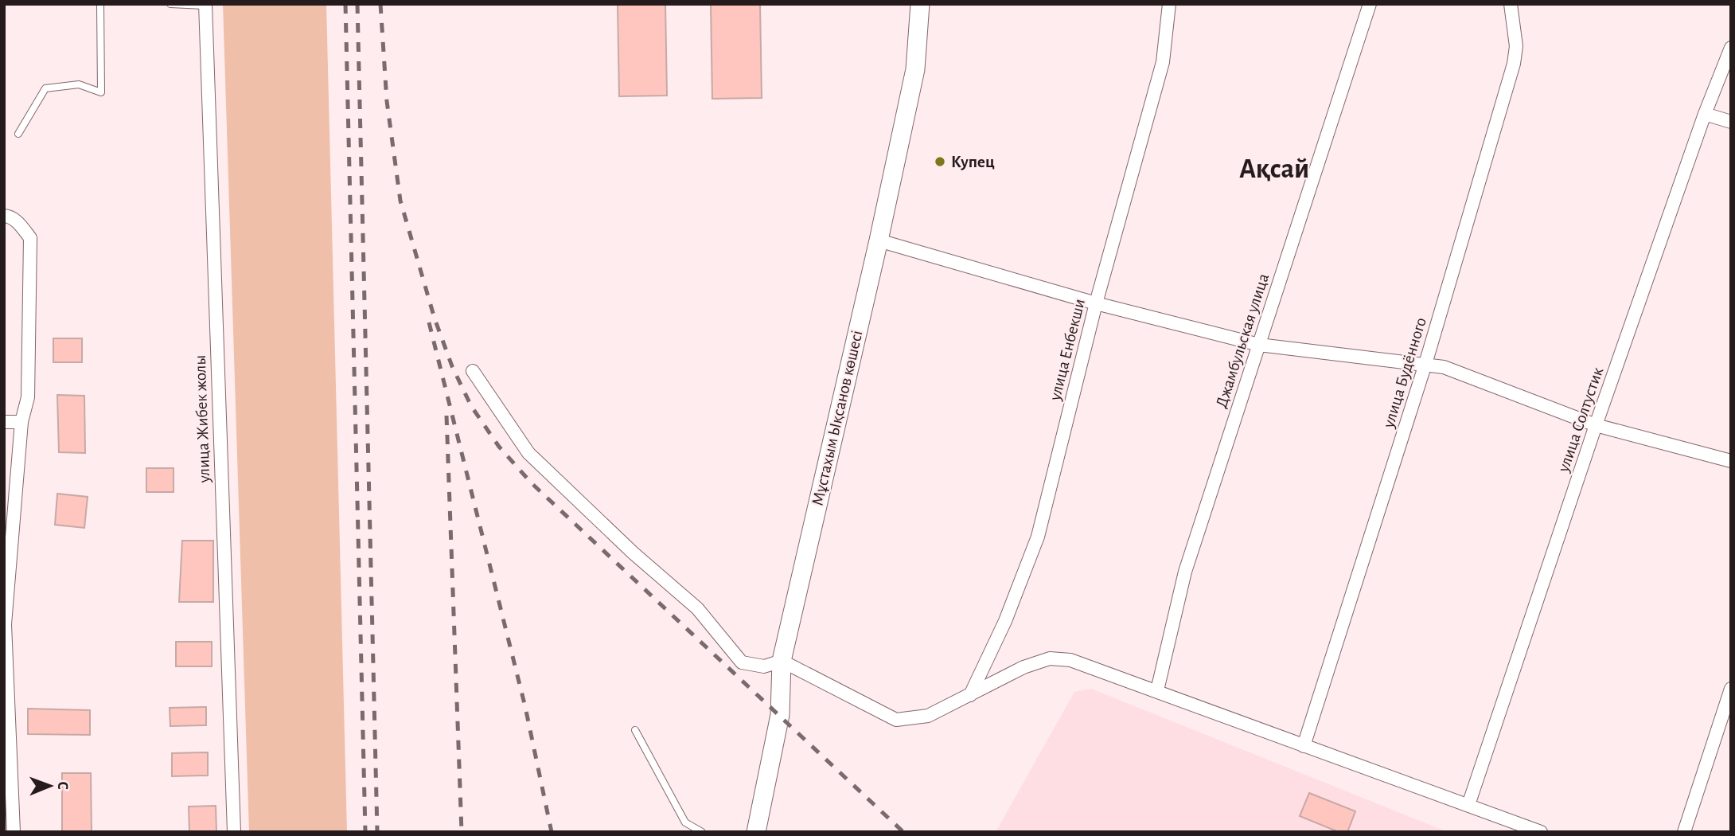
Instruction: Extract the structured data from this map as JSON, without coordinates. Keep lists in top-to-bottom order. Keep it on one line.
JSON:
{"streets":{"main road":["Мұстахым Ықсанов көшесі"],"street":["Джамбульская улица","улица Енбекши","улица Будённого","улица Жибек жолы","улица Солтустик"]},"districts":["Ақсай"],"places":["Купец"],"north":"right"}
